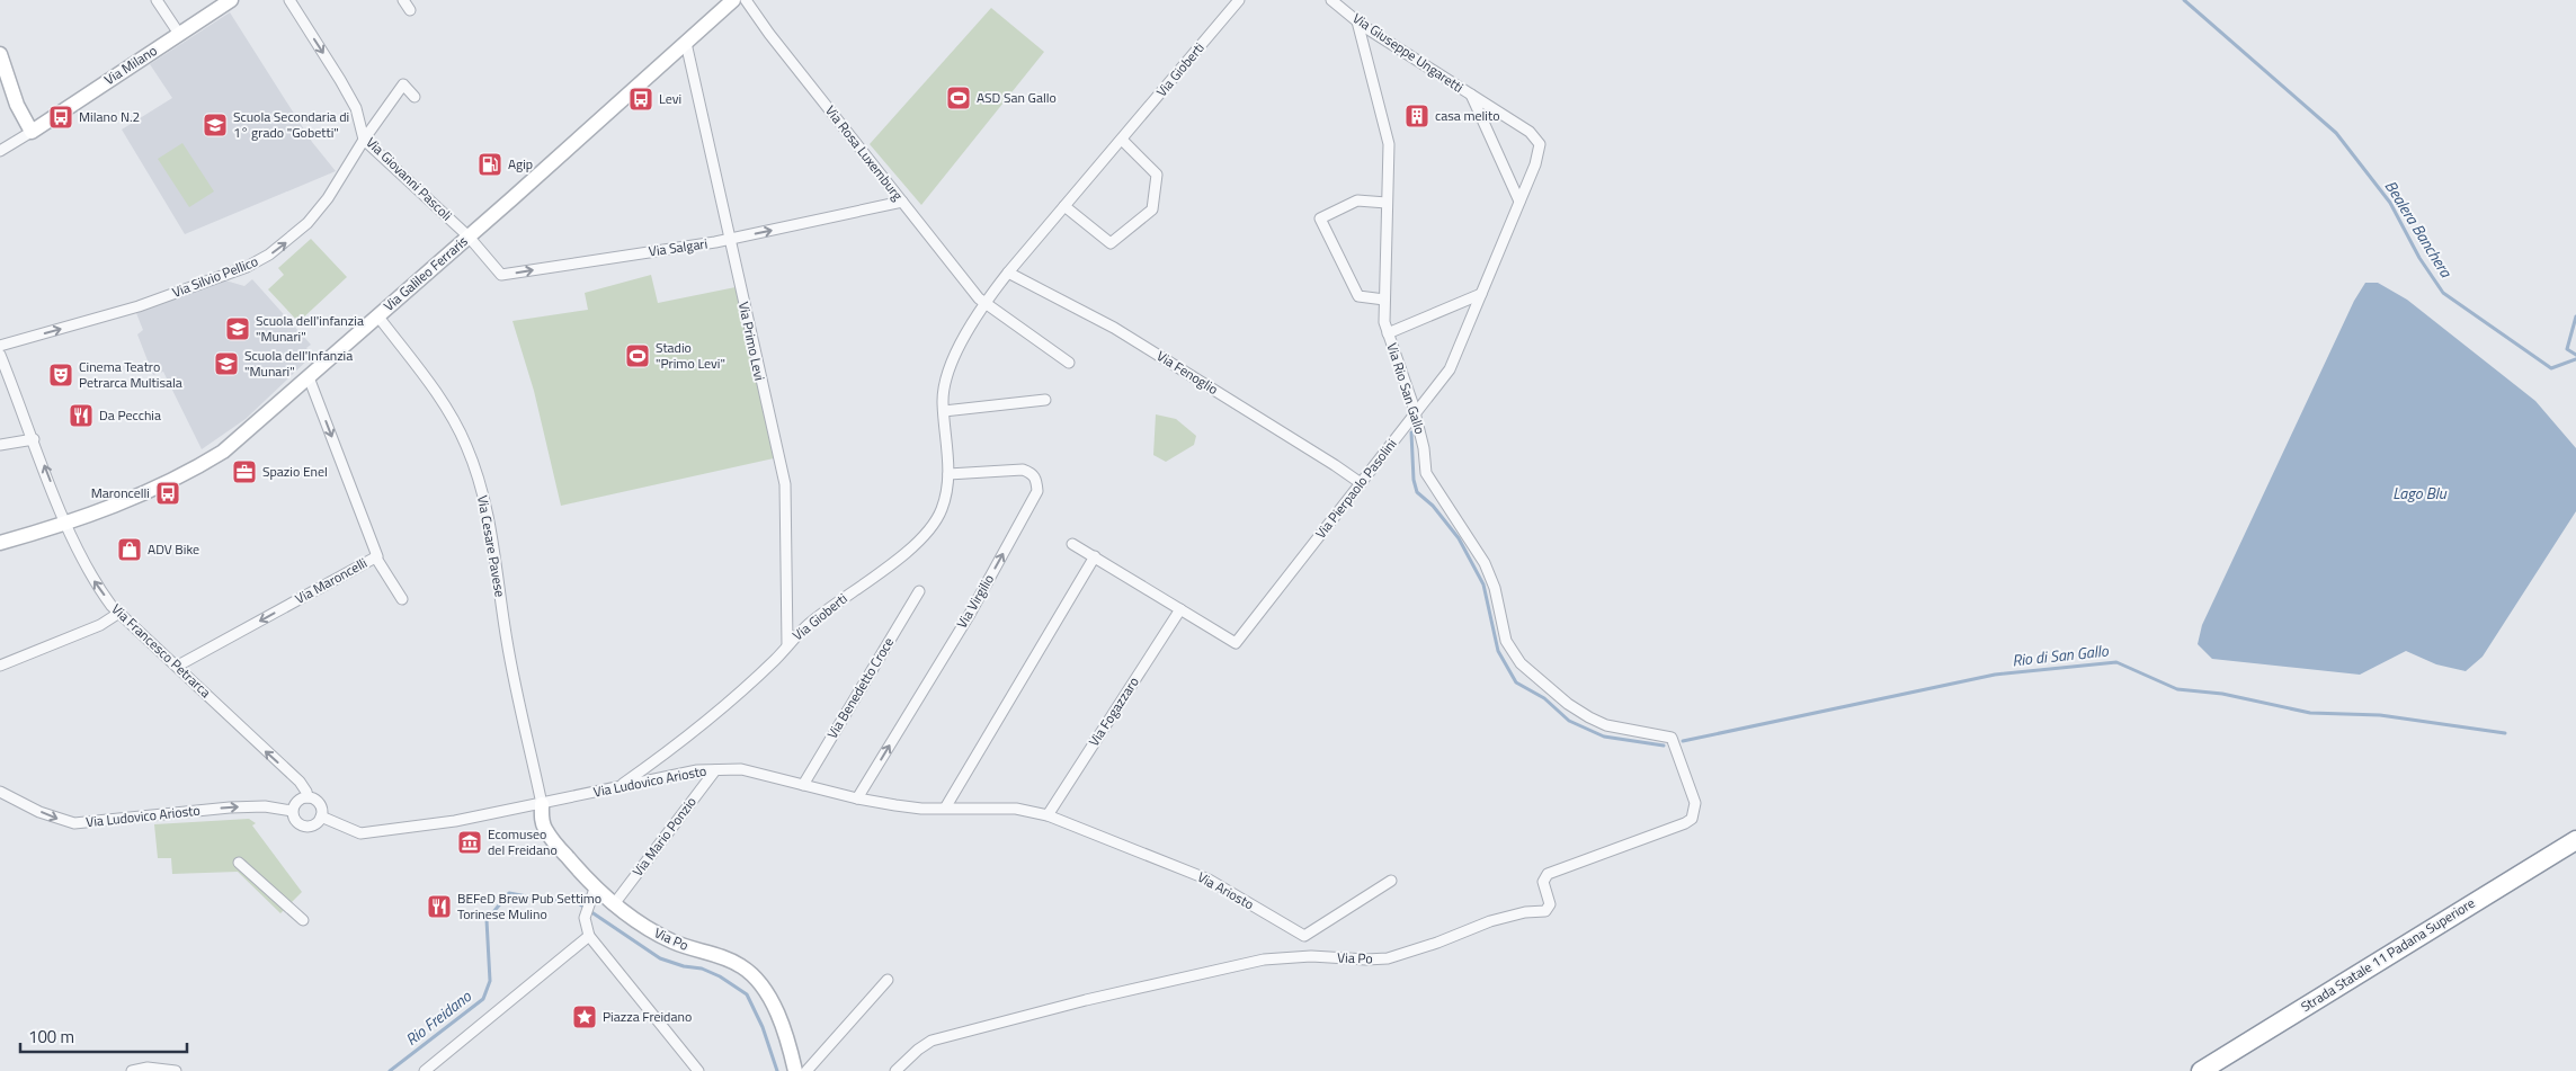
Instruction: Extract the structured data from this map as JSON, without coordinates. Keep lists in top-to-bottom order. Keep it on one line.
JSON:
{"streets":{"highway":["Strada Statale 11 Padana Superiore"],"main road":["Via Milano","Via Galileo Ferraris","Via Po"],"street":["Via Giuseppe Ungaretti","Via Gioberti","Via Rosa Luxemburg","Via Giovanni Pascoli","Via Salgari","Via Silvio Pellico","Via Primo Levi","Via Fenoglio","Via Rio San Gallo","Via Pierpaolo Pasolini","Via Cesare Pavese","Via Maroncelli","Via Virgilio","Via Francesco Petrarca","Via Benedetto Croce","Via Fogazzaro","Via Ludovico Ariosto","Via Mario Ponzio","Via Ariosto"]},"crossings":[["Via Giuseppe Ungaretti","Via Rio San Gallo"],["Via Giuseppe Ungaretti","Via Pierpaolo Pasolini"],["Via Gioberti","Via Rosa Luxemburg"],["Via Gioberti","Via Primo Levi"],["Via Gioberti","Via Fenoglio"],["Via Gioberti","Via Virgilio"],["Via Gioberti","Via Ludovico Ariosto"],["Via Rosa Luxemburg","Via Salgari"],["Via Giovanni Pascoli","Via Salgari"],["Via Giovanni Pascoli","Via Galileo Ferraris"],["Via Giovanni Pascoli","Via Silvio Pellico"],["Via Salgari","Via Galileo Ferraris"],["Via Salgari","Via Primo Levi"],["Via Galileo Ferraris","Via Primo Levi"],["Via Galileo Ferraris","Via Cesare Pavese"],["Via Galileo Ferraris","Via Maroncelli"],["Via Galileo Ferraris","Via Francesco Petrarca"],["Via Fenoglio","Via Pierpaolo Pasolini"],["Via Rio San Gallo","Via Pierpaolo Pasolini"],["Via Rio San Gallo","Via Po"],["Via Pierpaolo Pasolini","Via Fogazzaro"],["Via Cesare Pavese","Via Ludovico Ariosto"],["Via Cesare Pavese","Via Po"],["Via Maroncelli","Via Francesco Petrarca"],["Via Virgilio","Via Ludovico Ariosto"],["Via Francesco Petrarca","Via Ludovico Ariosto"],["Via Benedetto Croce","Via Ludovico Ariosto"],["Via Fogazzaro","Via Ludovico Ariosto"],["Via Fogazzaro","Via Ariosto"],["Via Ludovico Ariosto","Via Mario Ponzio"],["Via Ludovico Ariosto","Via Ariosto"],["Via Ludovico Ariosto","Via Po"],["Via Mario Ponzio","Via Po"]],"one_way":["Via Giovanni Pascoli","Via Salgari","Via Silvio Pellico","Via Francesco Petrarca"],"water":["Bealera Banchera","Lago Blu","Rio di San Gallo","Rio Freidano"],"places":{"sports":["ASD San Gallo","Stadio \"Primo Levi\""],"bus stop":["Levi","Milano N.2","Maroncelli"],"building":["casa melito"],"school or university":["Scuola Secondaria di 1° grado \"Gobetti\"","Scuola dell'infanzia \"Munari\"","Scuola dell'Infanzia \"Munari\""],"fuel station":["Agip"],"theatre":["Cinema Teatro Petrarca Multisala"],"restaurant":["Da Pecchia","BEFeD Brew Pub Settimo Torinese Mulino"],"office":["Spazio Enel"],"shop":["ADV Bike"],"museum":["Ecomuseo del Freidano"],"place":["Piazza Freidano"]},"scale_bar":"100 m"}
